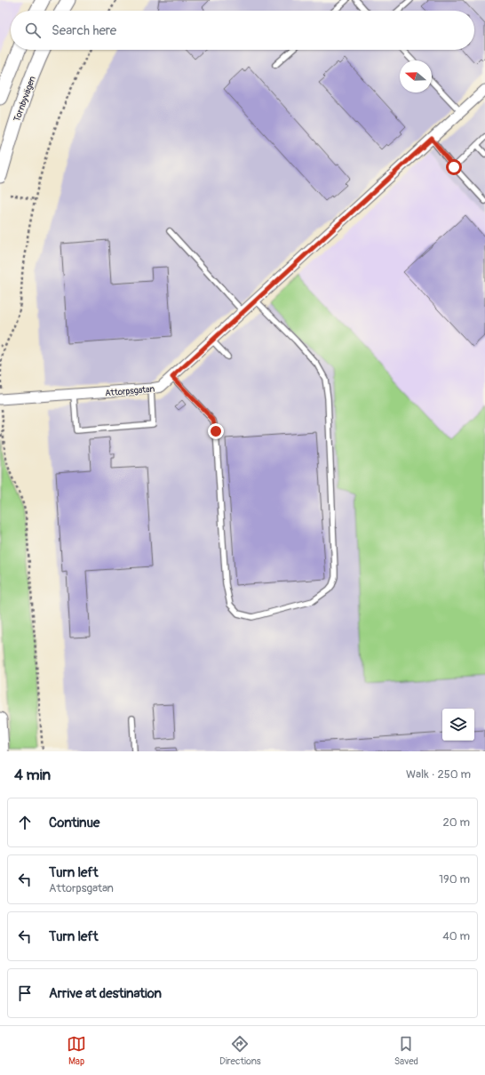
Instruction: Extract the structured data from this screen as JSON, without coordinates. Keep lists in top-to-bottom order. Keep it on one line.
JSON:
{"streets":{"main road":["Tornbyvägen"],"street":["Attorpsgatan"]},"north":"left","page":{"search":"Search here","heading":["4 min","Walk · 250 m"],"list":[["Continue","20 m"],["Turn left","Attorpsgatan","190 m"],["Turn left","40 m"],"Arrive at destination"],"nav":["Map","Directions","Saved"]}}
